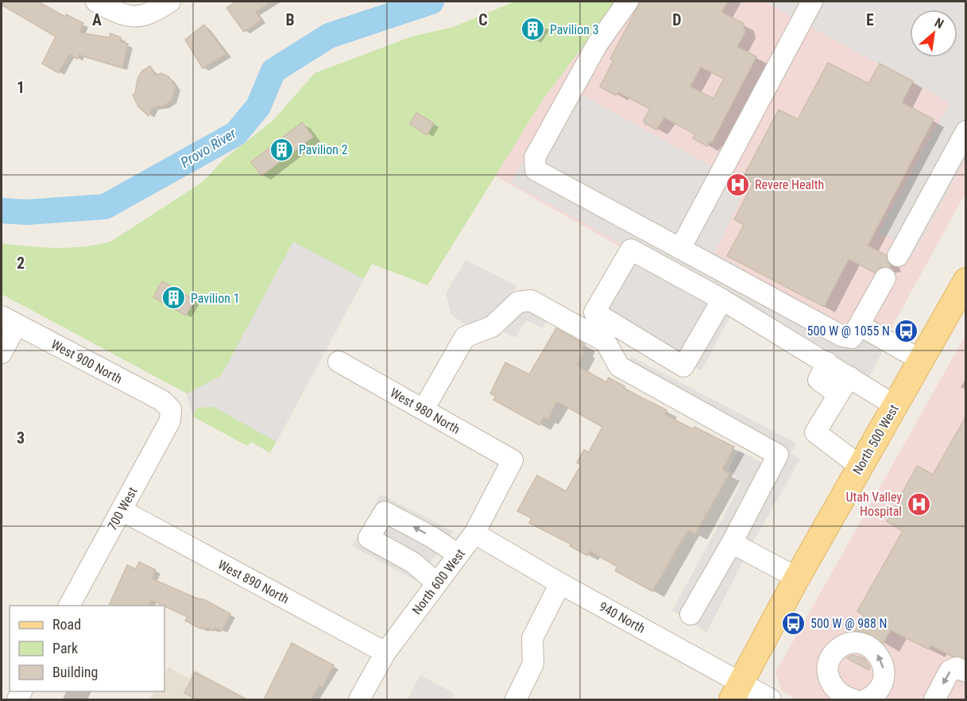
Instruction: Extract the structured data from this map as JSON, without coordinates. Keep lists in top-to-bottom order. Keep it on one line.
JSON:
{"streets":{"main road":["North 500 West"],"street":["West 900 North","West 980 North","700 West","West 890 North","North 600 West","940 North"]},"crossings":[["West 900 North","700 West"],["West 980 North","North 600 West"],["North 500 West","940 North"],["700 West","West 890 North"],["West 890 North","North 600 West"],["North 600 West","940 North"]],"water":["Provo River"],"places":{"building":["Pavilion 3","Pavilion 2","Pavilion 1"],"hospital":["Revere Health","Utah Valley Hospital"],"bus stop":["500 W @ 1055 N","500 W @ 988 N"]},"legend":["Road","Park","Building"],"north":"top right","grid":{"columns":["A","B","C","D","E"],"rows":["1","2","3"]}}
